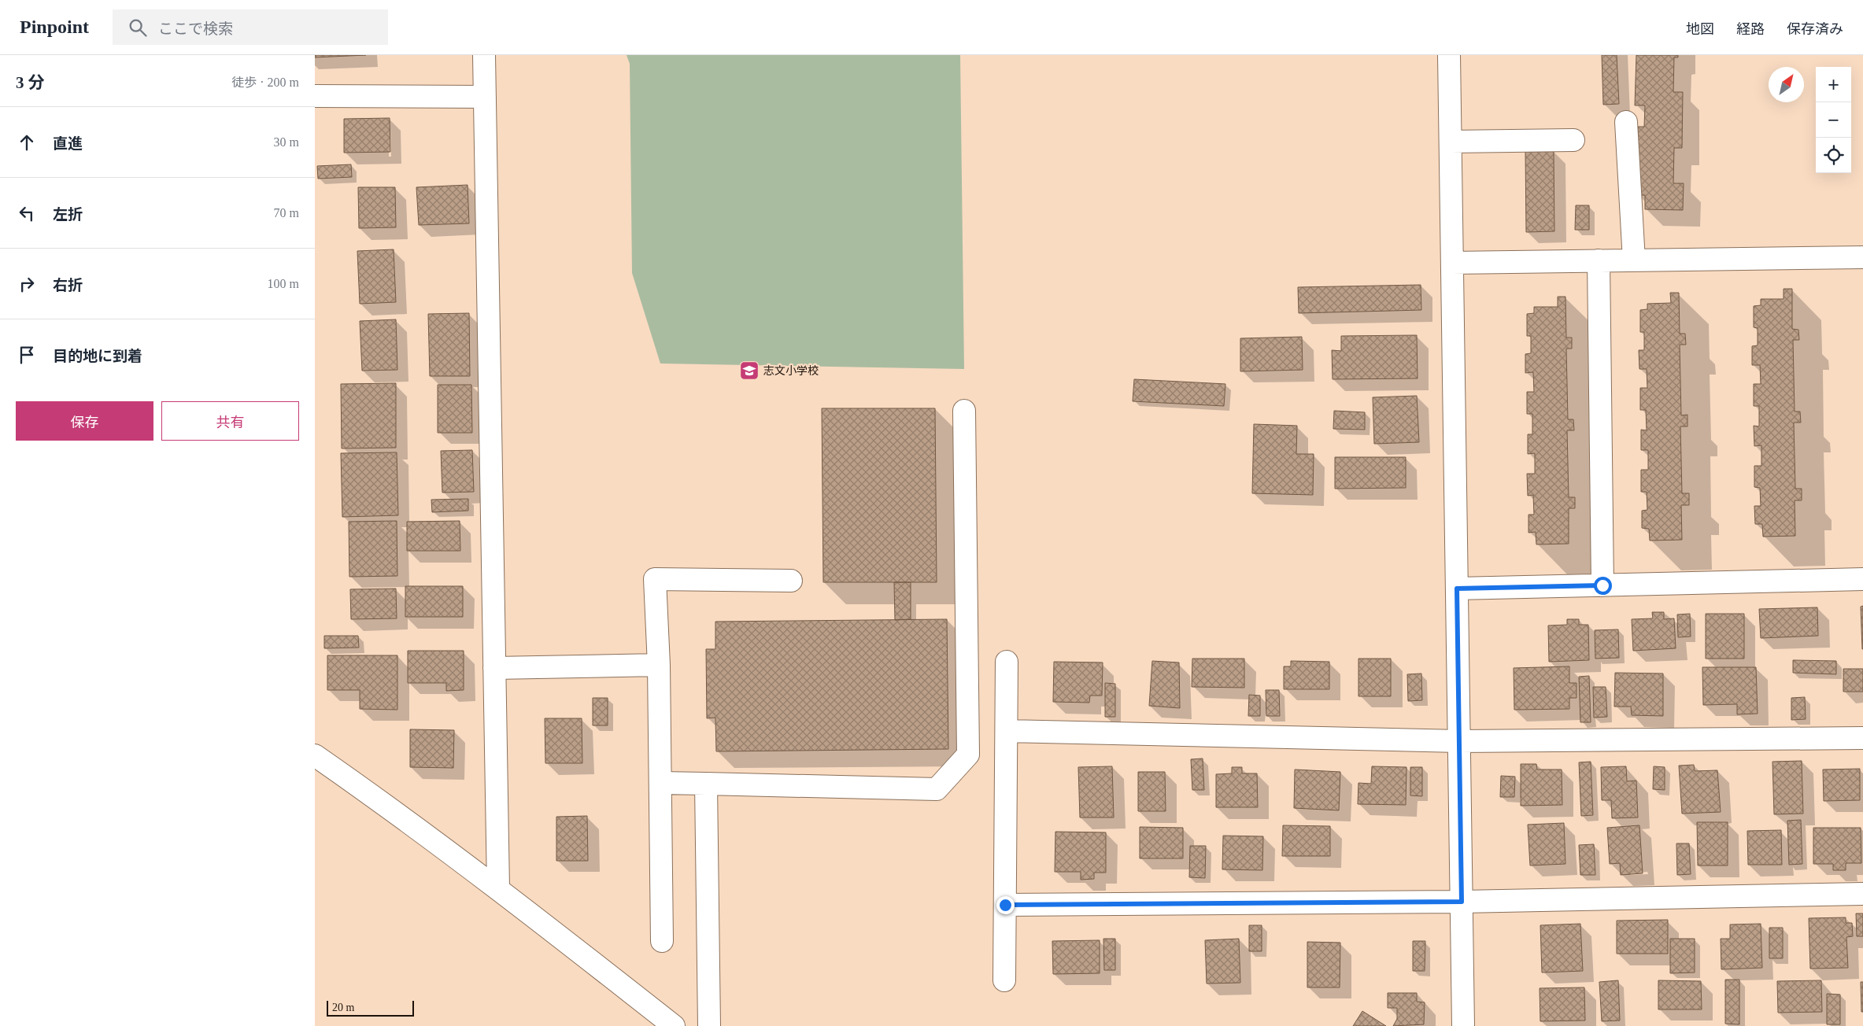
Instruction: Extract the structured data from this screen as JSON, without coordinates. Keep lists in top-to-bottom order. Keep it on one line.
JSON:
{"places":{"school or university":["志文小学校"]},"scale_bar":"20 m","north":"top right","page":{"header":"Pinpoint","search":"ここで検索","nav":["地図","経路","保存済み"],"heading":["3 分","徒歩 · 200 m"],"map_buttons":["+","−"],"list":[["直進","30 m"],["左折","70 m"],["右折","100 m"],"目的地に到着"],"buttons":["保存","共有"],"scale":"20 m"}}
